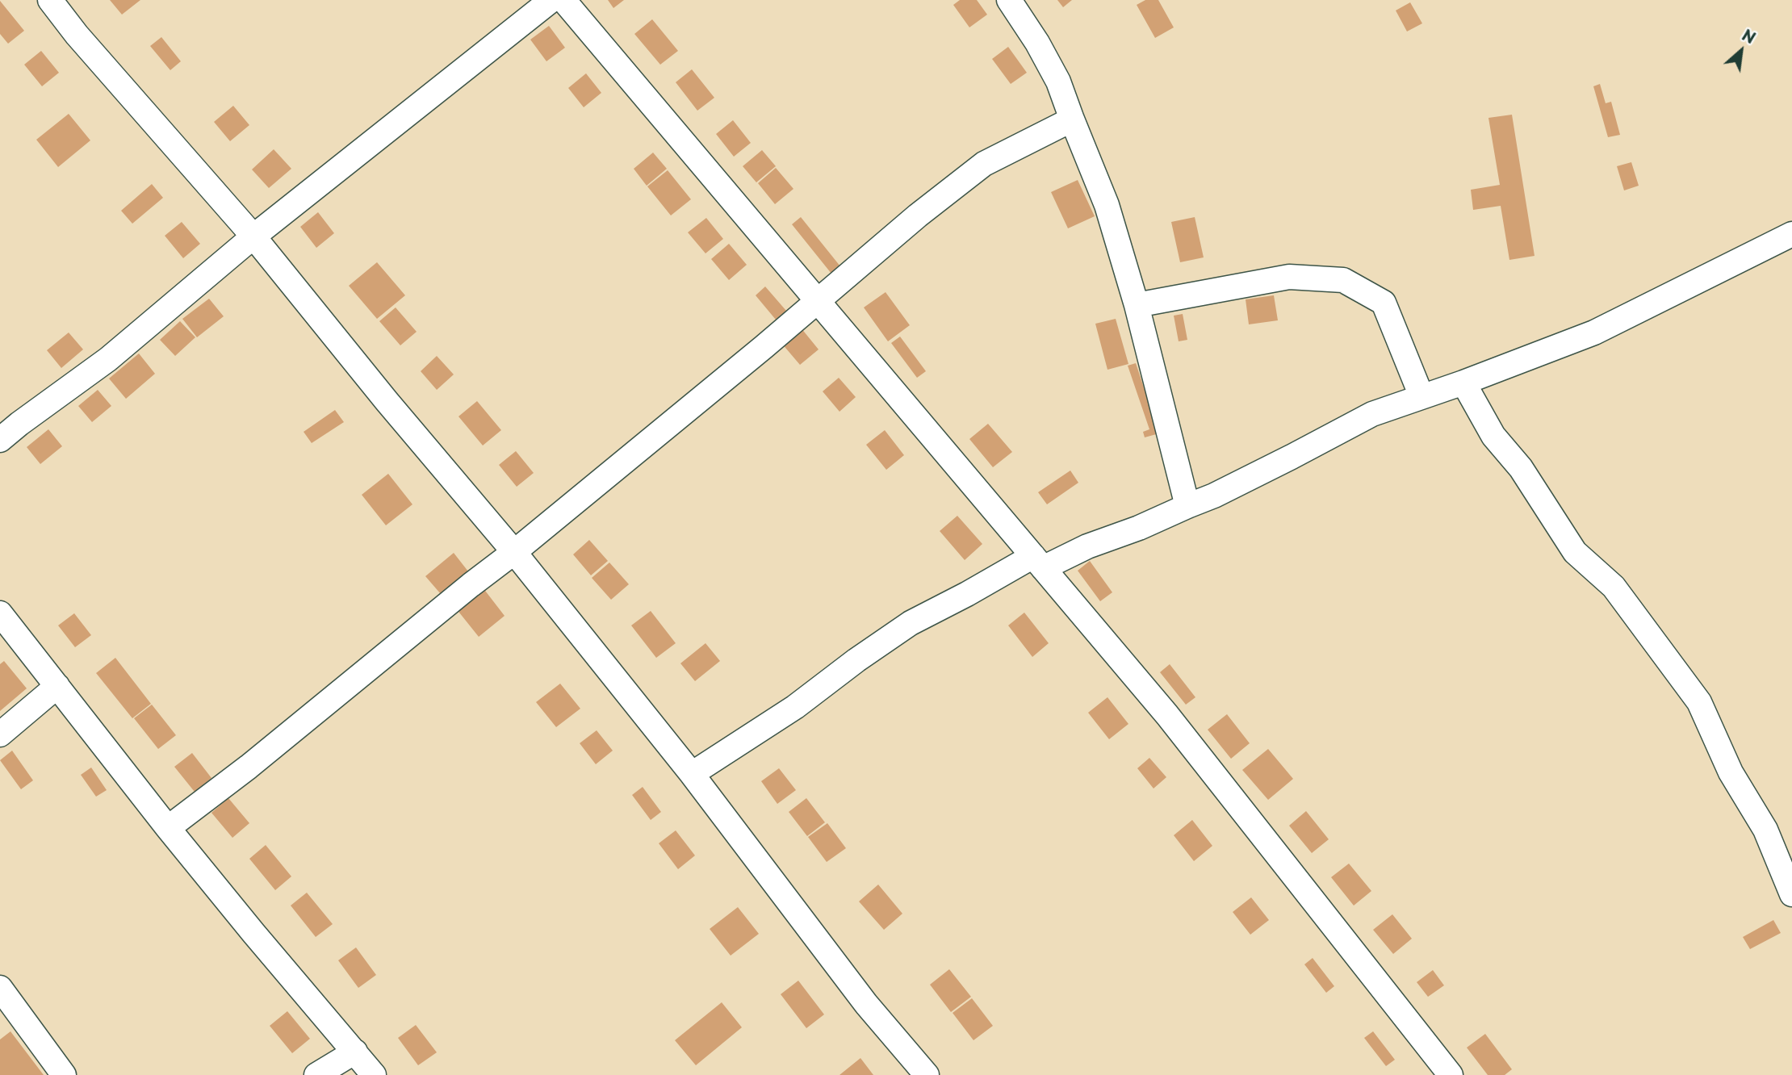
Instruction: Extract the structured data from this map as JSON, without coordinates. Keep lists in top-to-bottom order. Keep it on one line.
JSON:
{"north":"top right"}
